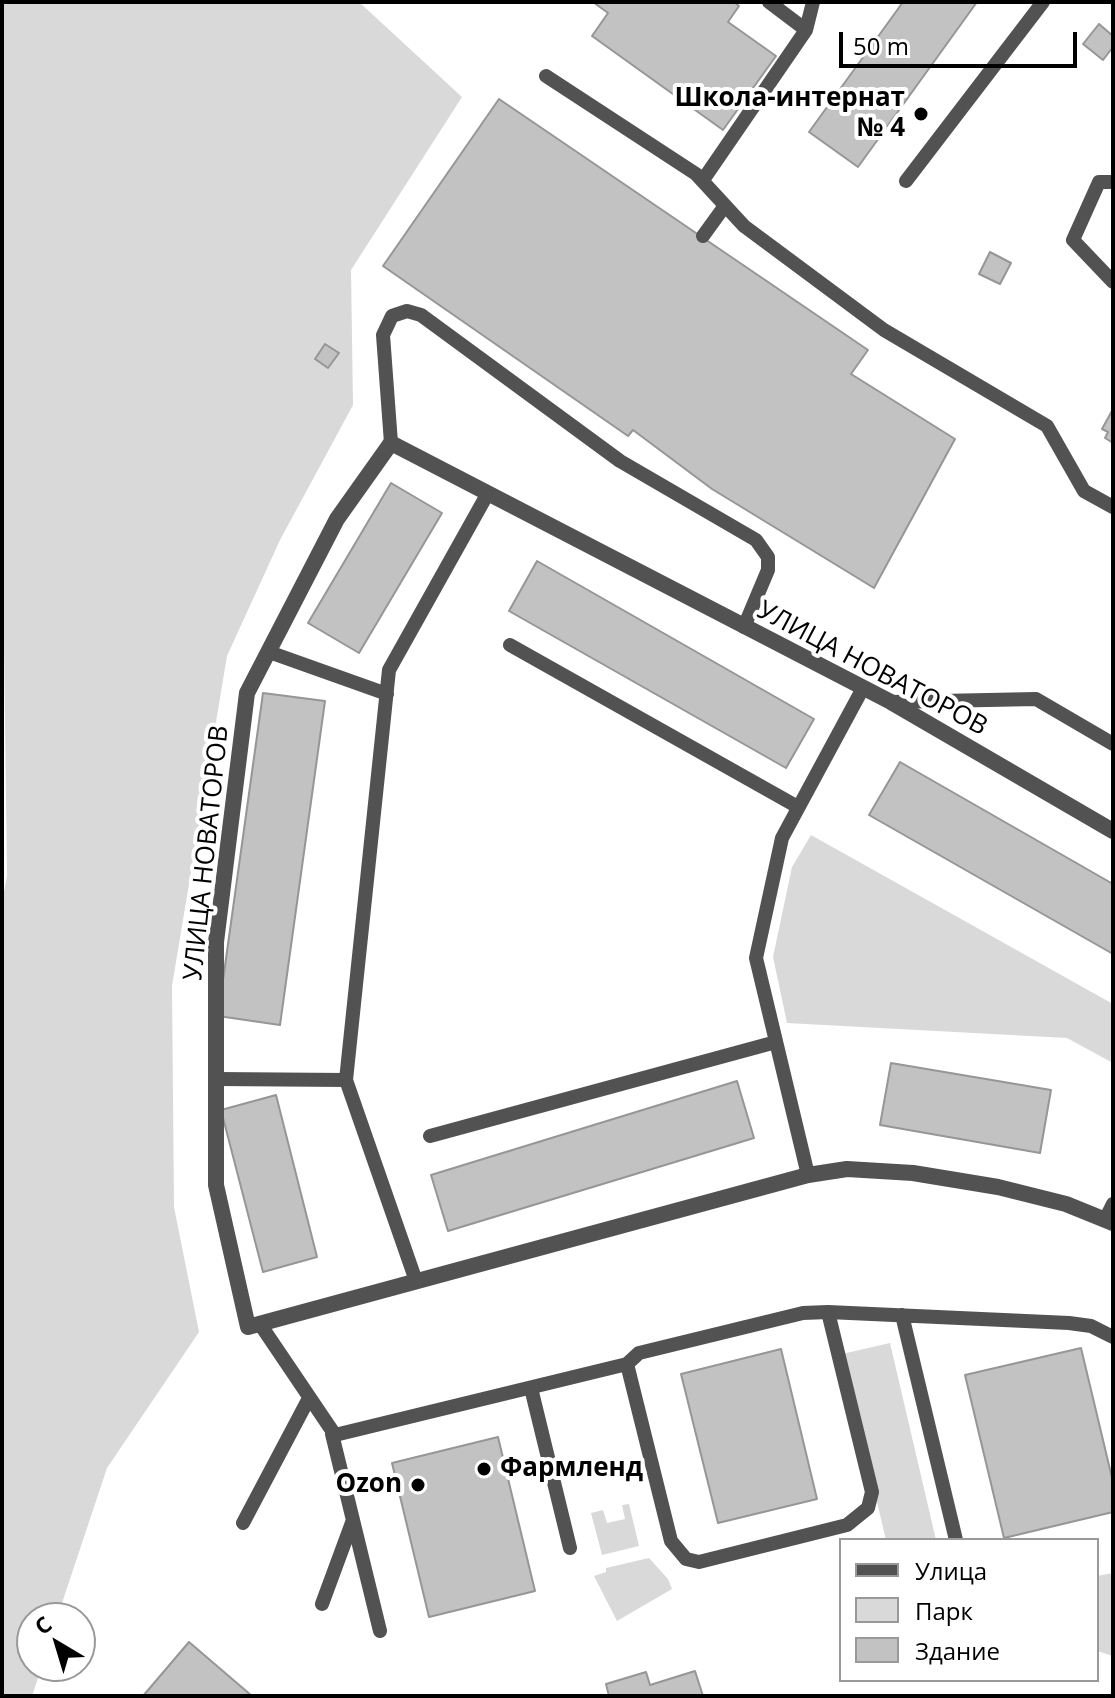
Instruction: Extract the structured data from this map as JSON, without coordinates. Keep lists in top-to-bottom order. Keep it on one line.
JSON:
{"streets":{"street":["УЛИЦА НОВАТОРОВ"]},"places":["Школа-интернат № 4","Фармленд","Ozon"],"legend":["Улица","Парк","Здание"],"scale_bar":"50 m","north":"top left"}
